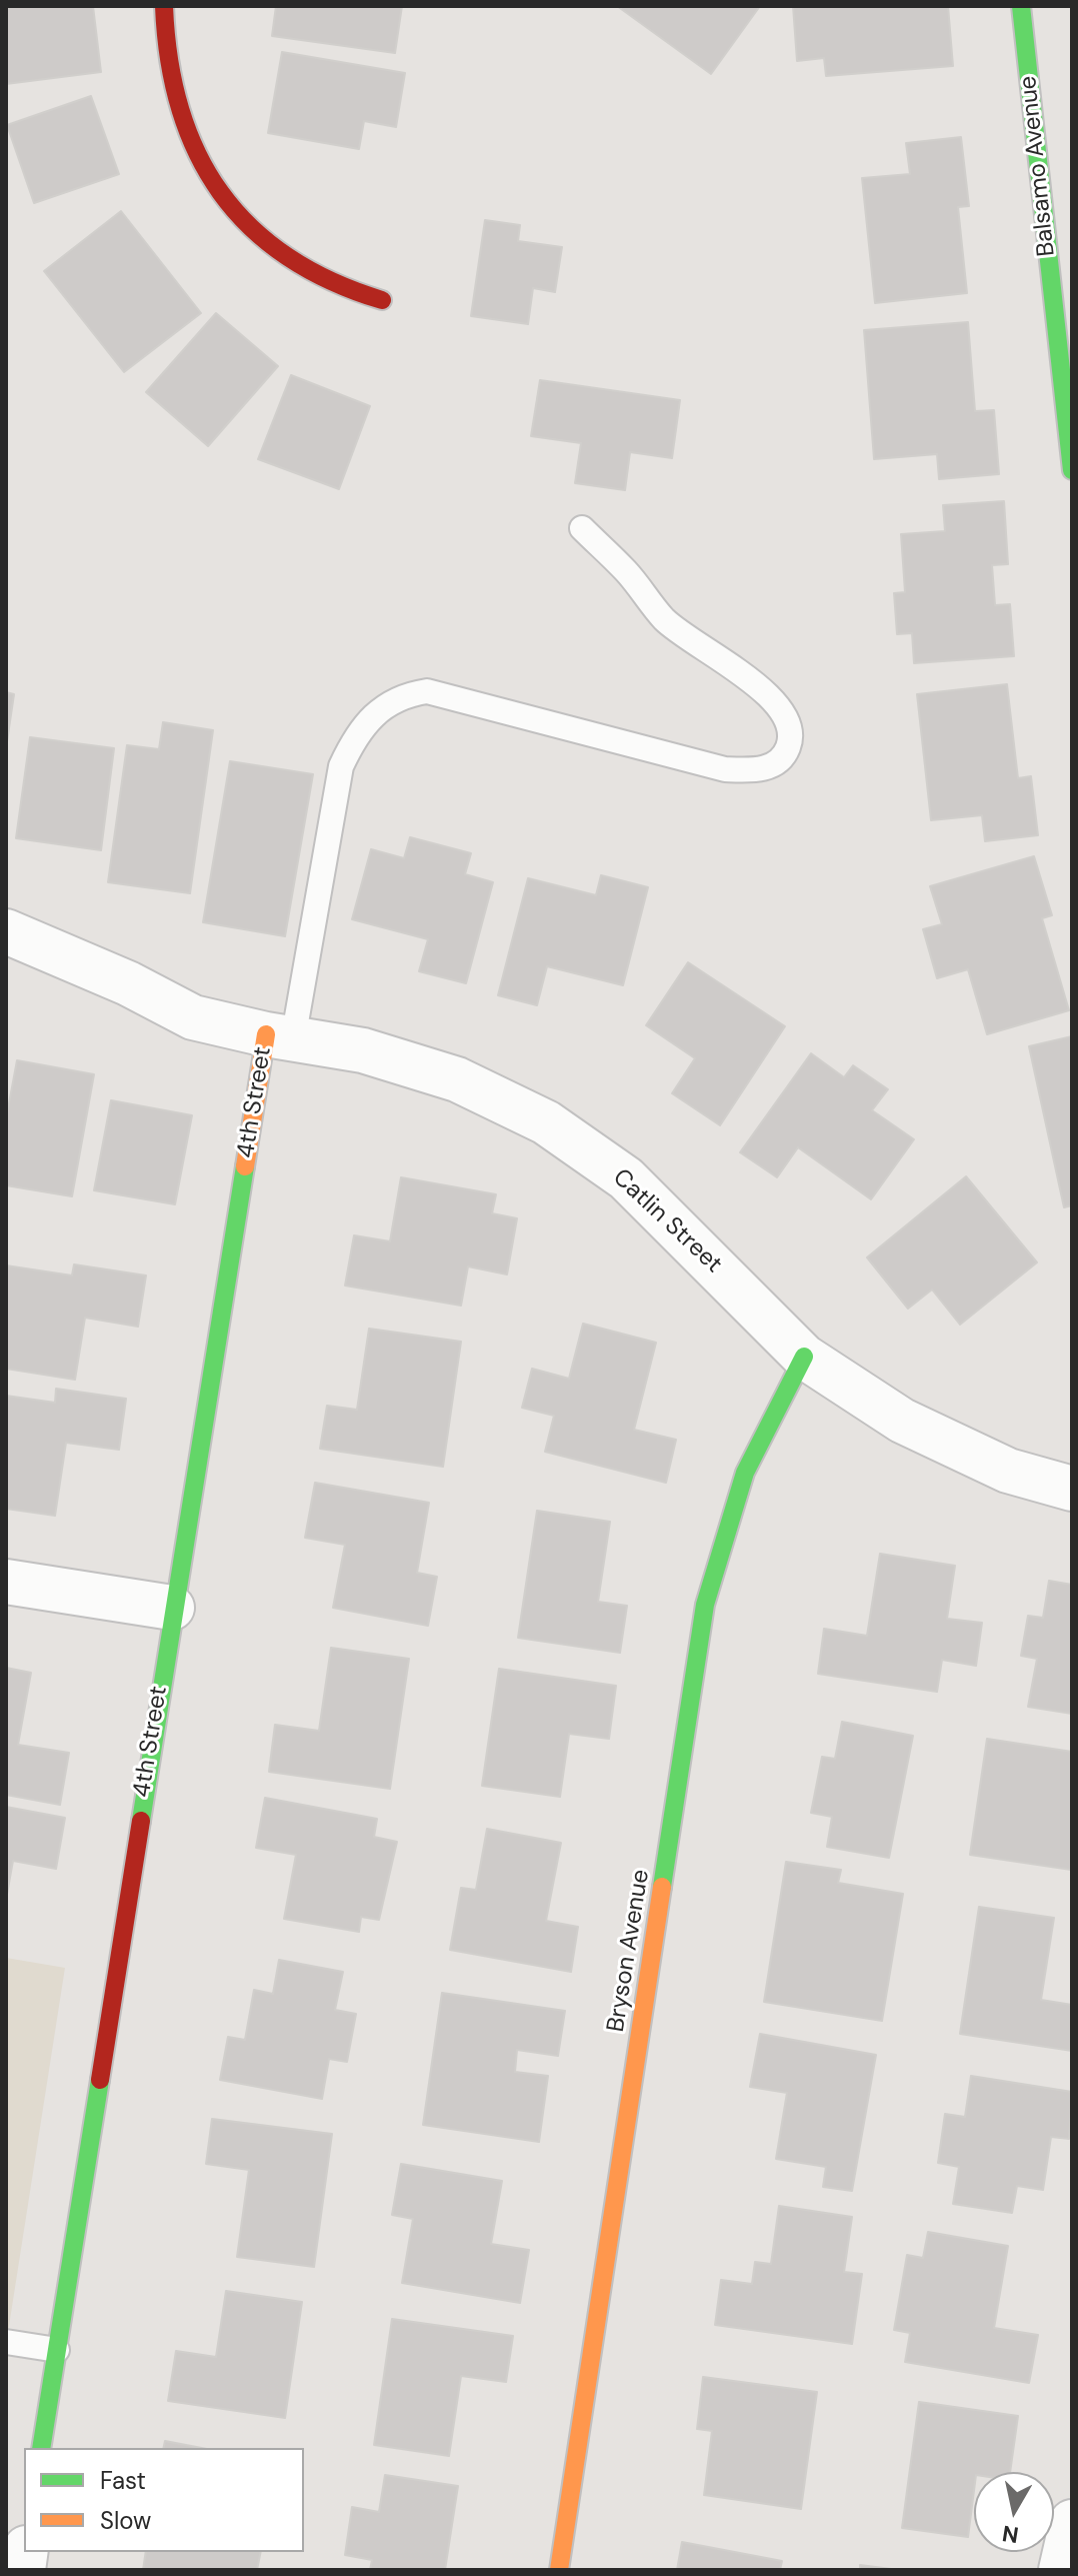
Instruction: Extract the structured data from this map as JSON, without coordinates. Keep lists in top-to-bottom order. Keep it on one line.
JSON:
{"streets":{"street":["Balsamo Avenue","4th Street","Catlin Street","Bryson Avenue"]},"crossings":[["4th Street","Catlin Street"],["Catlin Street","Bryson Avenue"]],"legend":["Fast","Slow"],"north":"bottom"}
